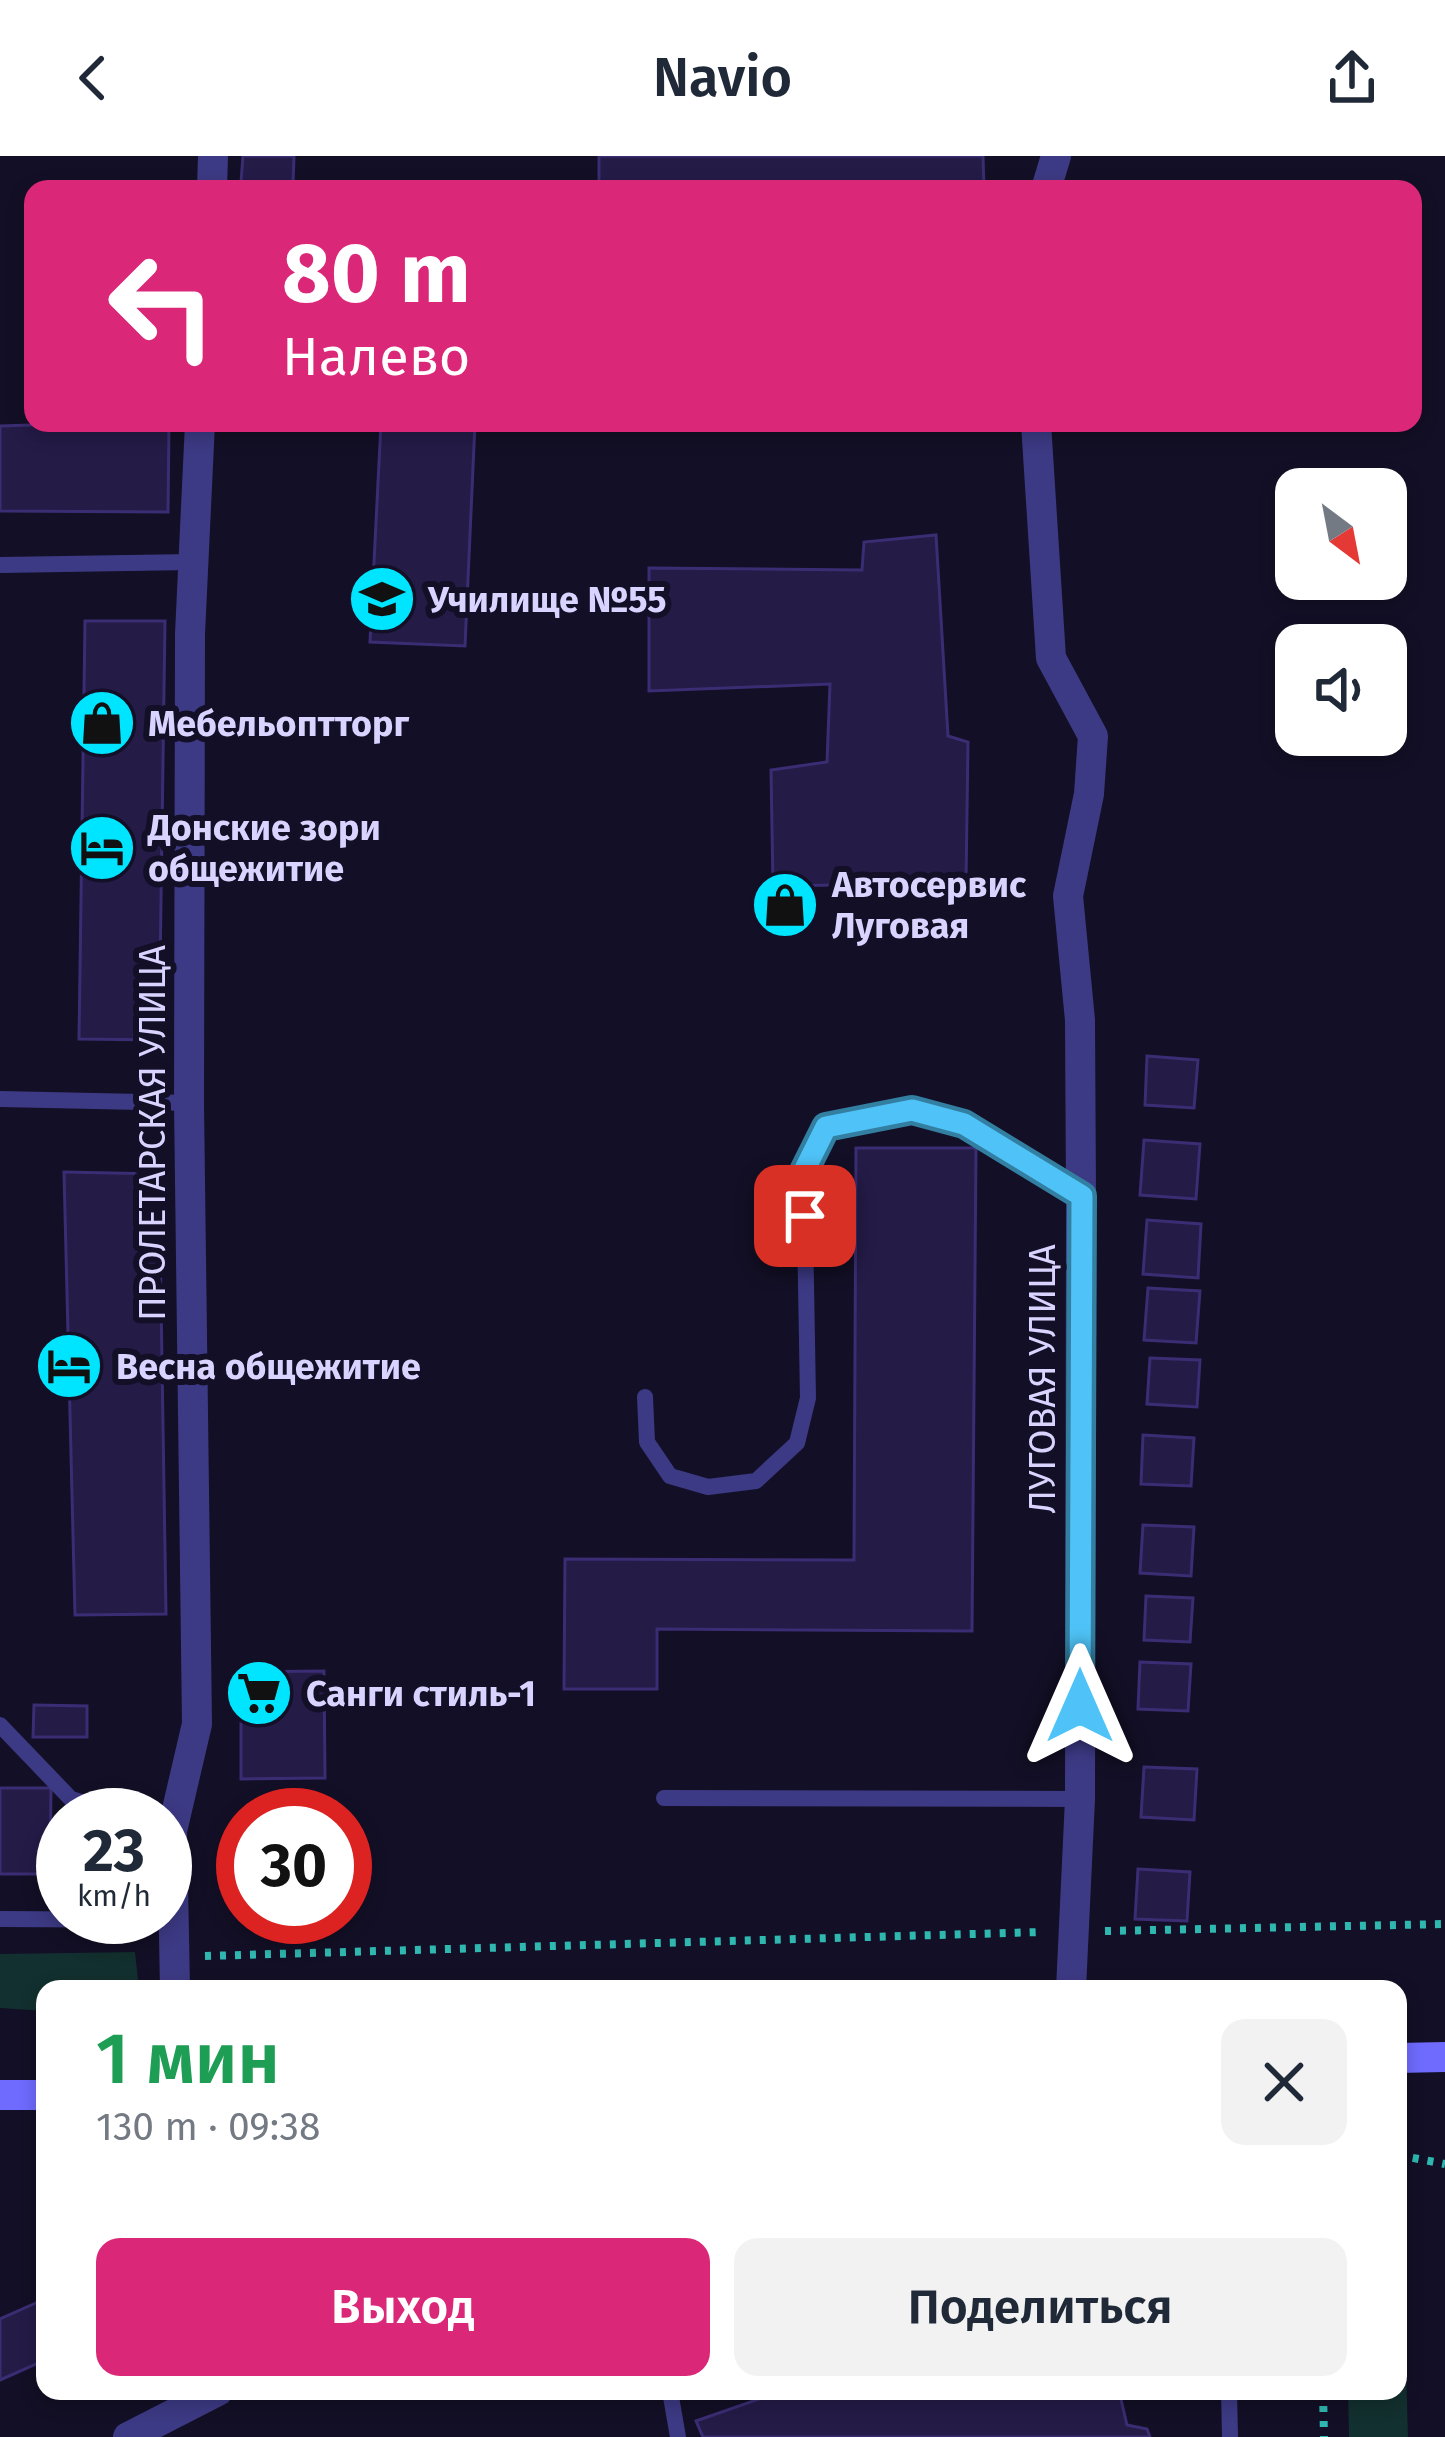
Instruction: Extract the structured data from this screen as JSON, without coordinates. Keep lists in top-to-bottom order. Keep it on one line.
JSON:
{"streets":{"street":["ПРОЛЕТАРСКАЯ УЛИЦА","ЛУГОВАЯ УЛИЦА"]},"places":{"school or university":["Училище №55"],"shop":["Мебельоптторг","Автосервис Луговая"],"hotel":["Донские зори общежитие","Весна общежитие"],"supermarket":["Санги стиль-1"]},"north":"bottom right","page":{"header":"Navio","turn":["80 m","Налево"],"speed":"23 km/h","limit":"30","heading":["1 мин","130 m · 09:38"],"buttons":["Выход","Поделиться"]}}
